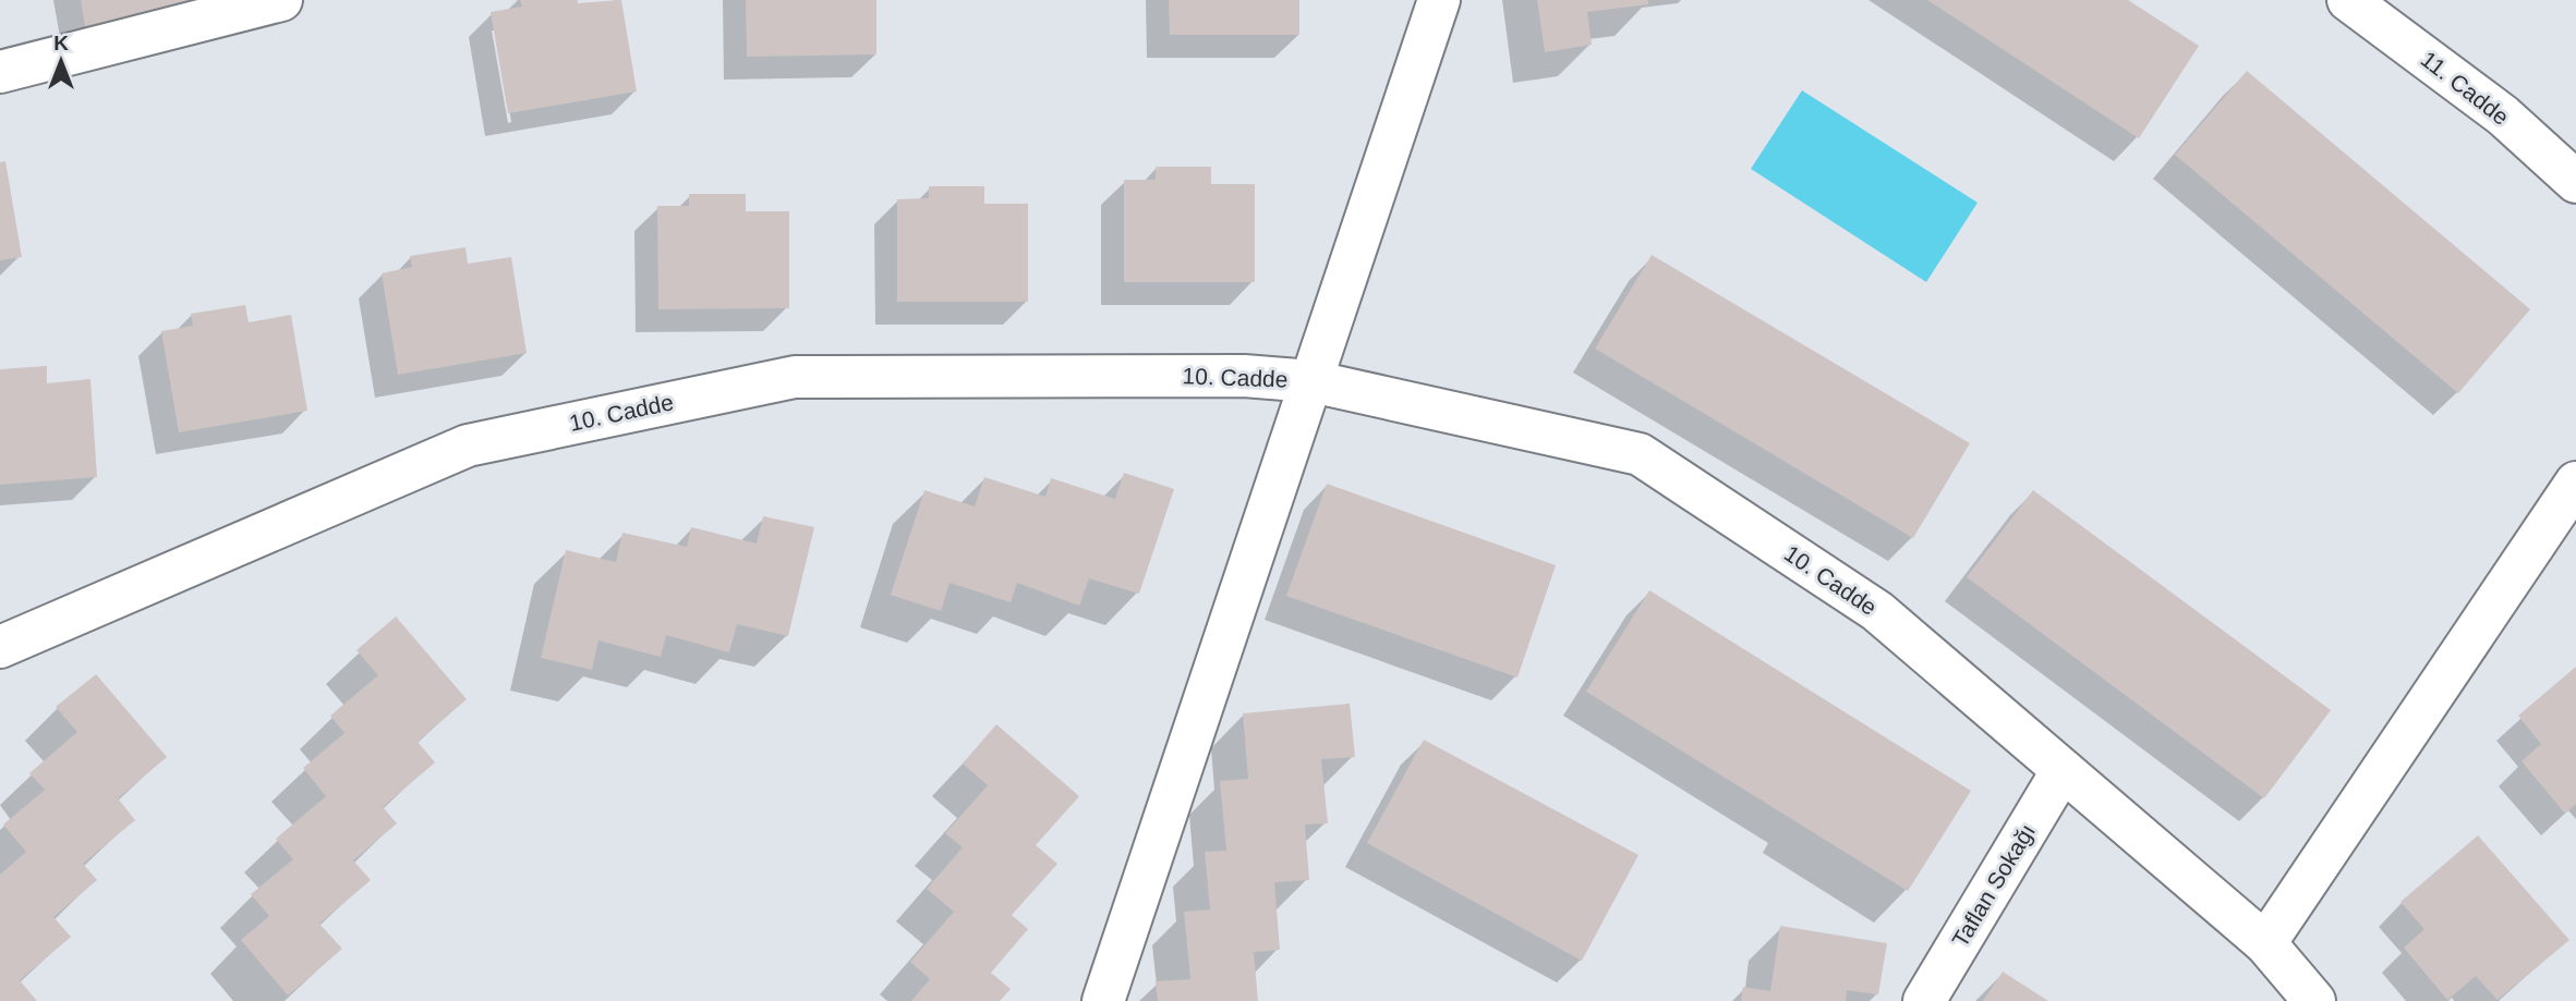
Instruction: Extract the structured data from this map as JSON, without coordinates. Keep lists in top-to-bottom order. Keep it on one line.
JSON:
{"streets":{"street":["11. Cadde","10. Cadde","Taflan Sokağı"]},"crossings":[["10. Cadde","Taflan Sokağı"]],"north":"top"}
